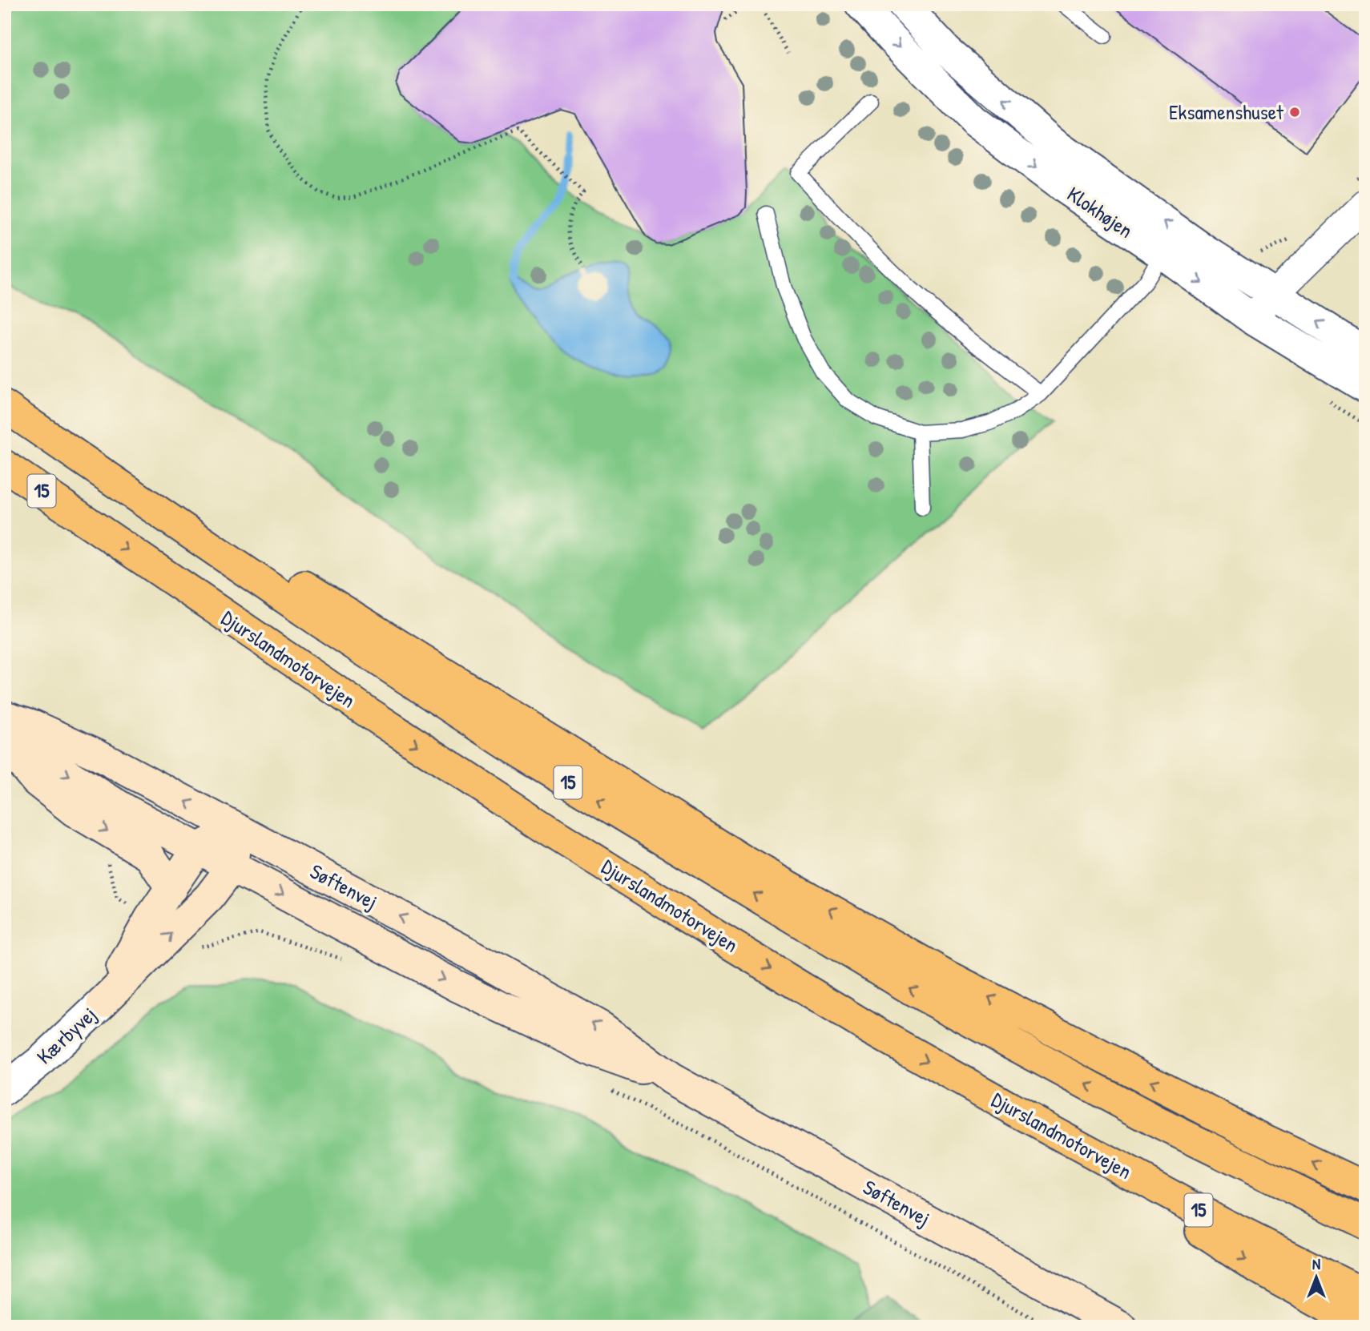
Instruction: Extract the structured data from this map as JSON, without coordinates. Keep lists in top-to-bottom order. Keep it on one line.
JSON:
{"streets":{"highway":["15","Djurslandmotorvejen"],"main road":["Søftenvej"],"street":["Klokhøjen","Kærbyvej"]},"places":["Eksamenshuset"],"north":"top"}
